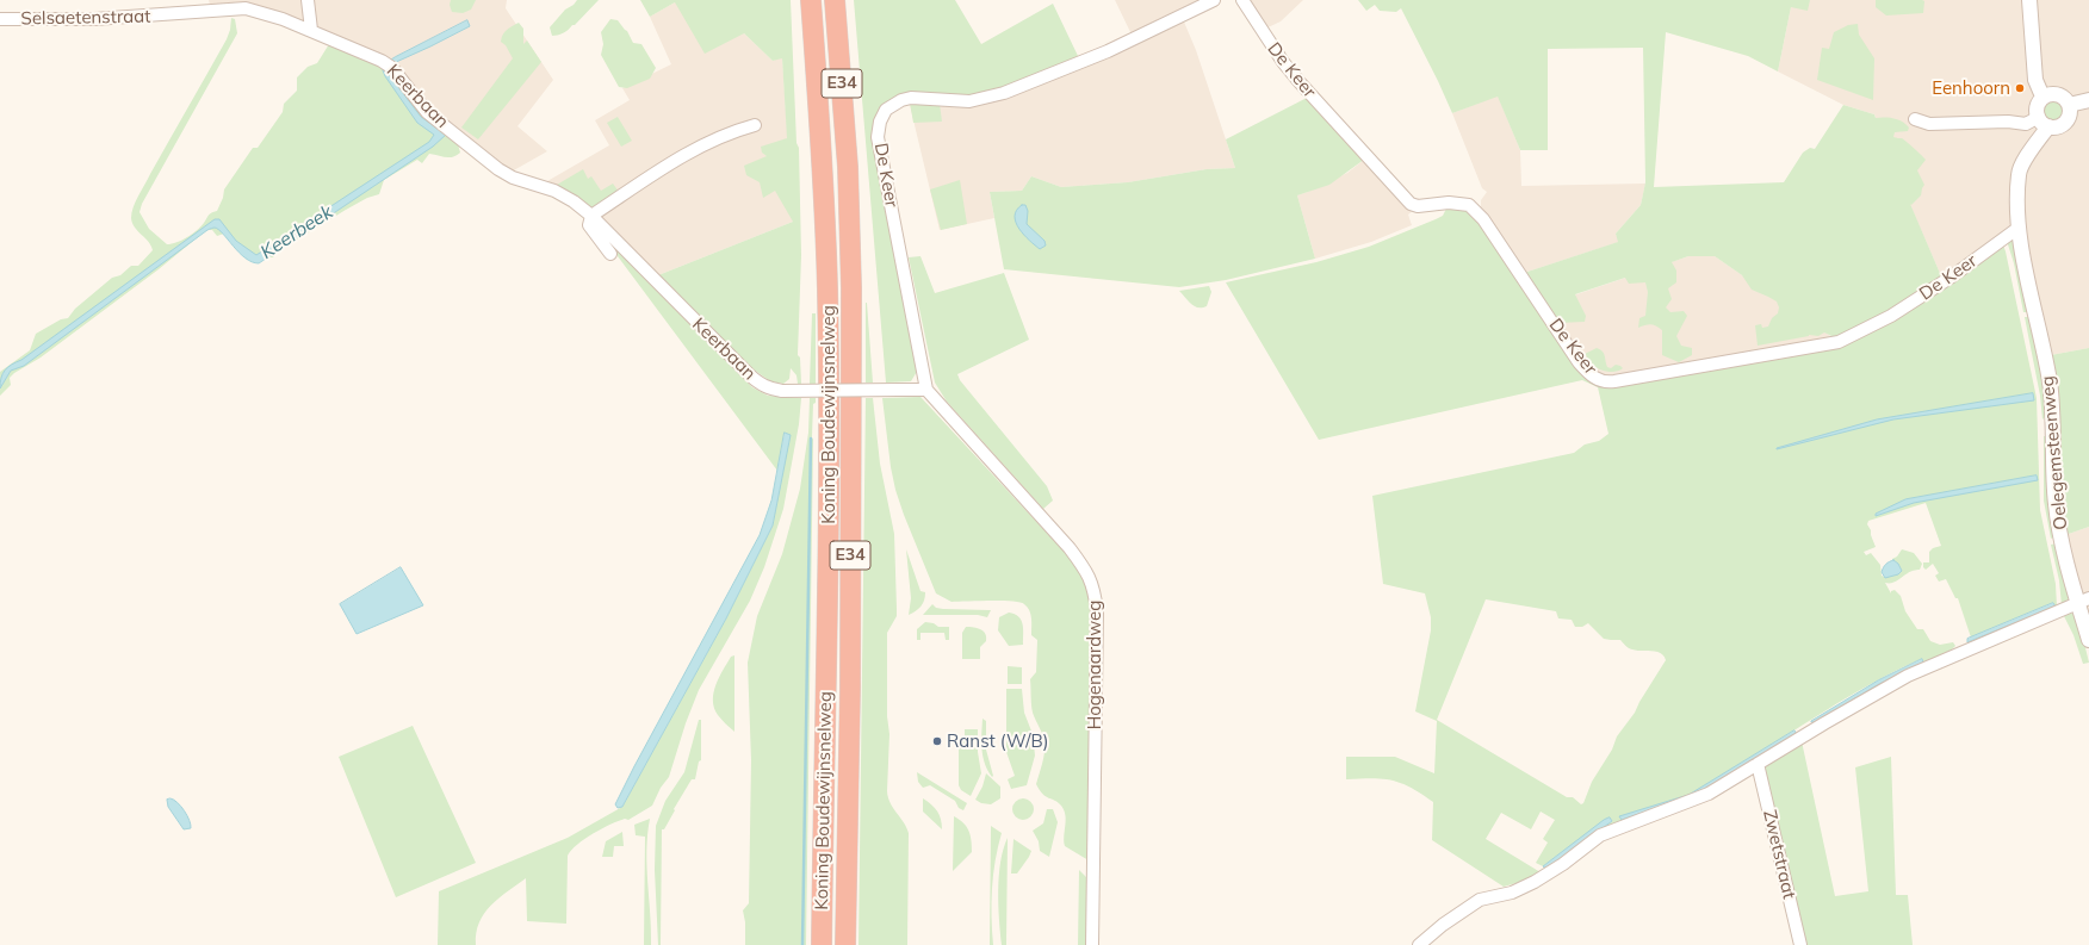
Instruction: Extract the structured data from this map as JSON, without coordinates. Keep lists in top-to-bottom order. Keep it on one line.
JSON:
{"streets":{"highway":["E34","Koning Boudewijnsnelweg"],"street":["Selsaetenstraat","De Keer","Keerbaan","Oelegemsteenweg","Hogenaardweg","Zwetstraat"]},"crossings":[["Selsaetenstraat","Keerbaan"],["De Keer","Keerbaan"],["De Keer","Oelegemsteenweg"],["De Keer","Hogenaardweg"],["Keerbaan","Hogenaardweg"]],"water":["Keerbeek"],"places":["Eenhoorn","Ranst (W/B)"]}
